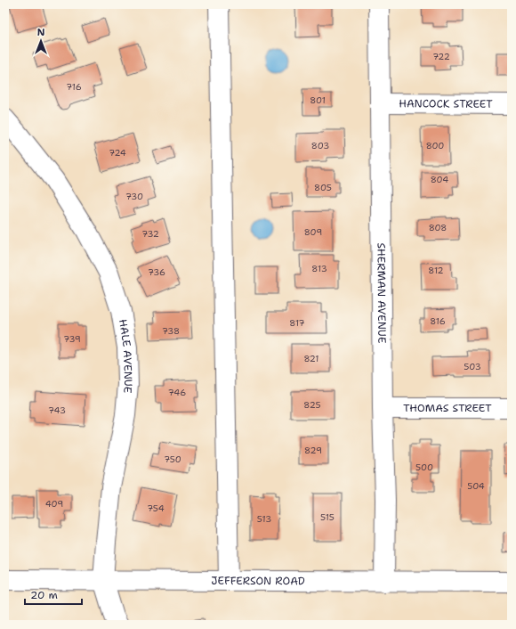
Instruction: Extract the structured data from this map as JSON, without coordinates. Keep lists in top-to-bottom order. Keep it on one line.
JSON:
{"streets":{"street":["HANCOCK STREET","SHERMAN AVENUE","HALE AVENUE","THOMAS STREET","JEFFERSON ROAD"]},"crossings":[["HANCOCK STREET","SHERMAN AVENUE"],["SHERMAN AVENUE","THOMAS STREET"],["SHERMAN AVENUE","JEFFERSON ROAD"],["HALE AVENUE","JEFFERSON ROAD"]],"house_numbers":["722","716","801","803","800","724","804","805","730","808","809","732","813","812","736","816","817","738","739","821","503","746","825","743","829","750","500","504","409","754","515","513"],"scale_bar":"20 m","north":"top"}
